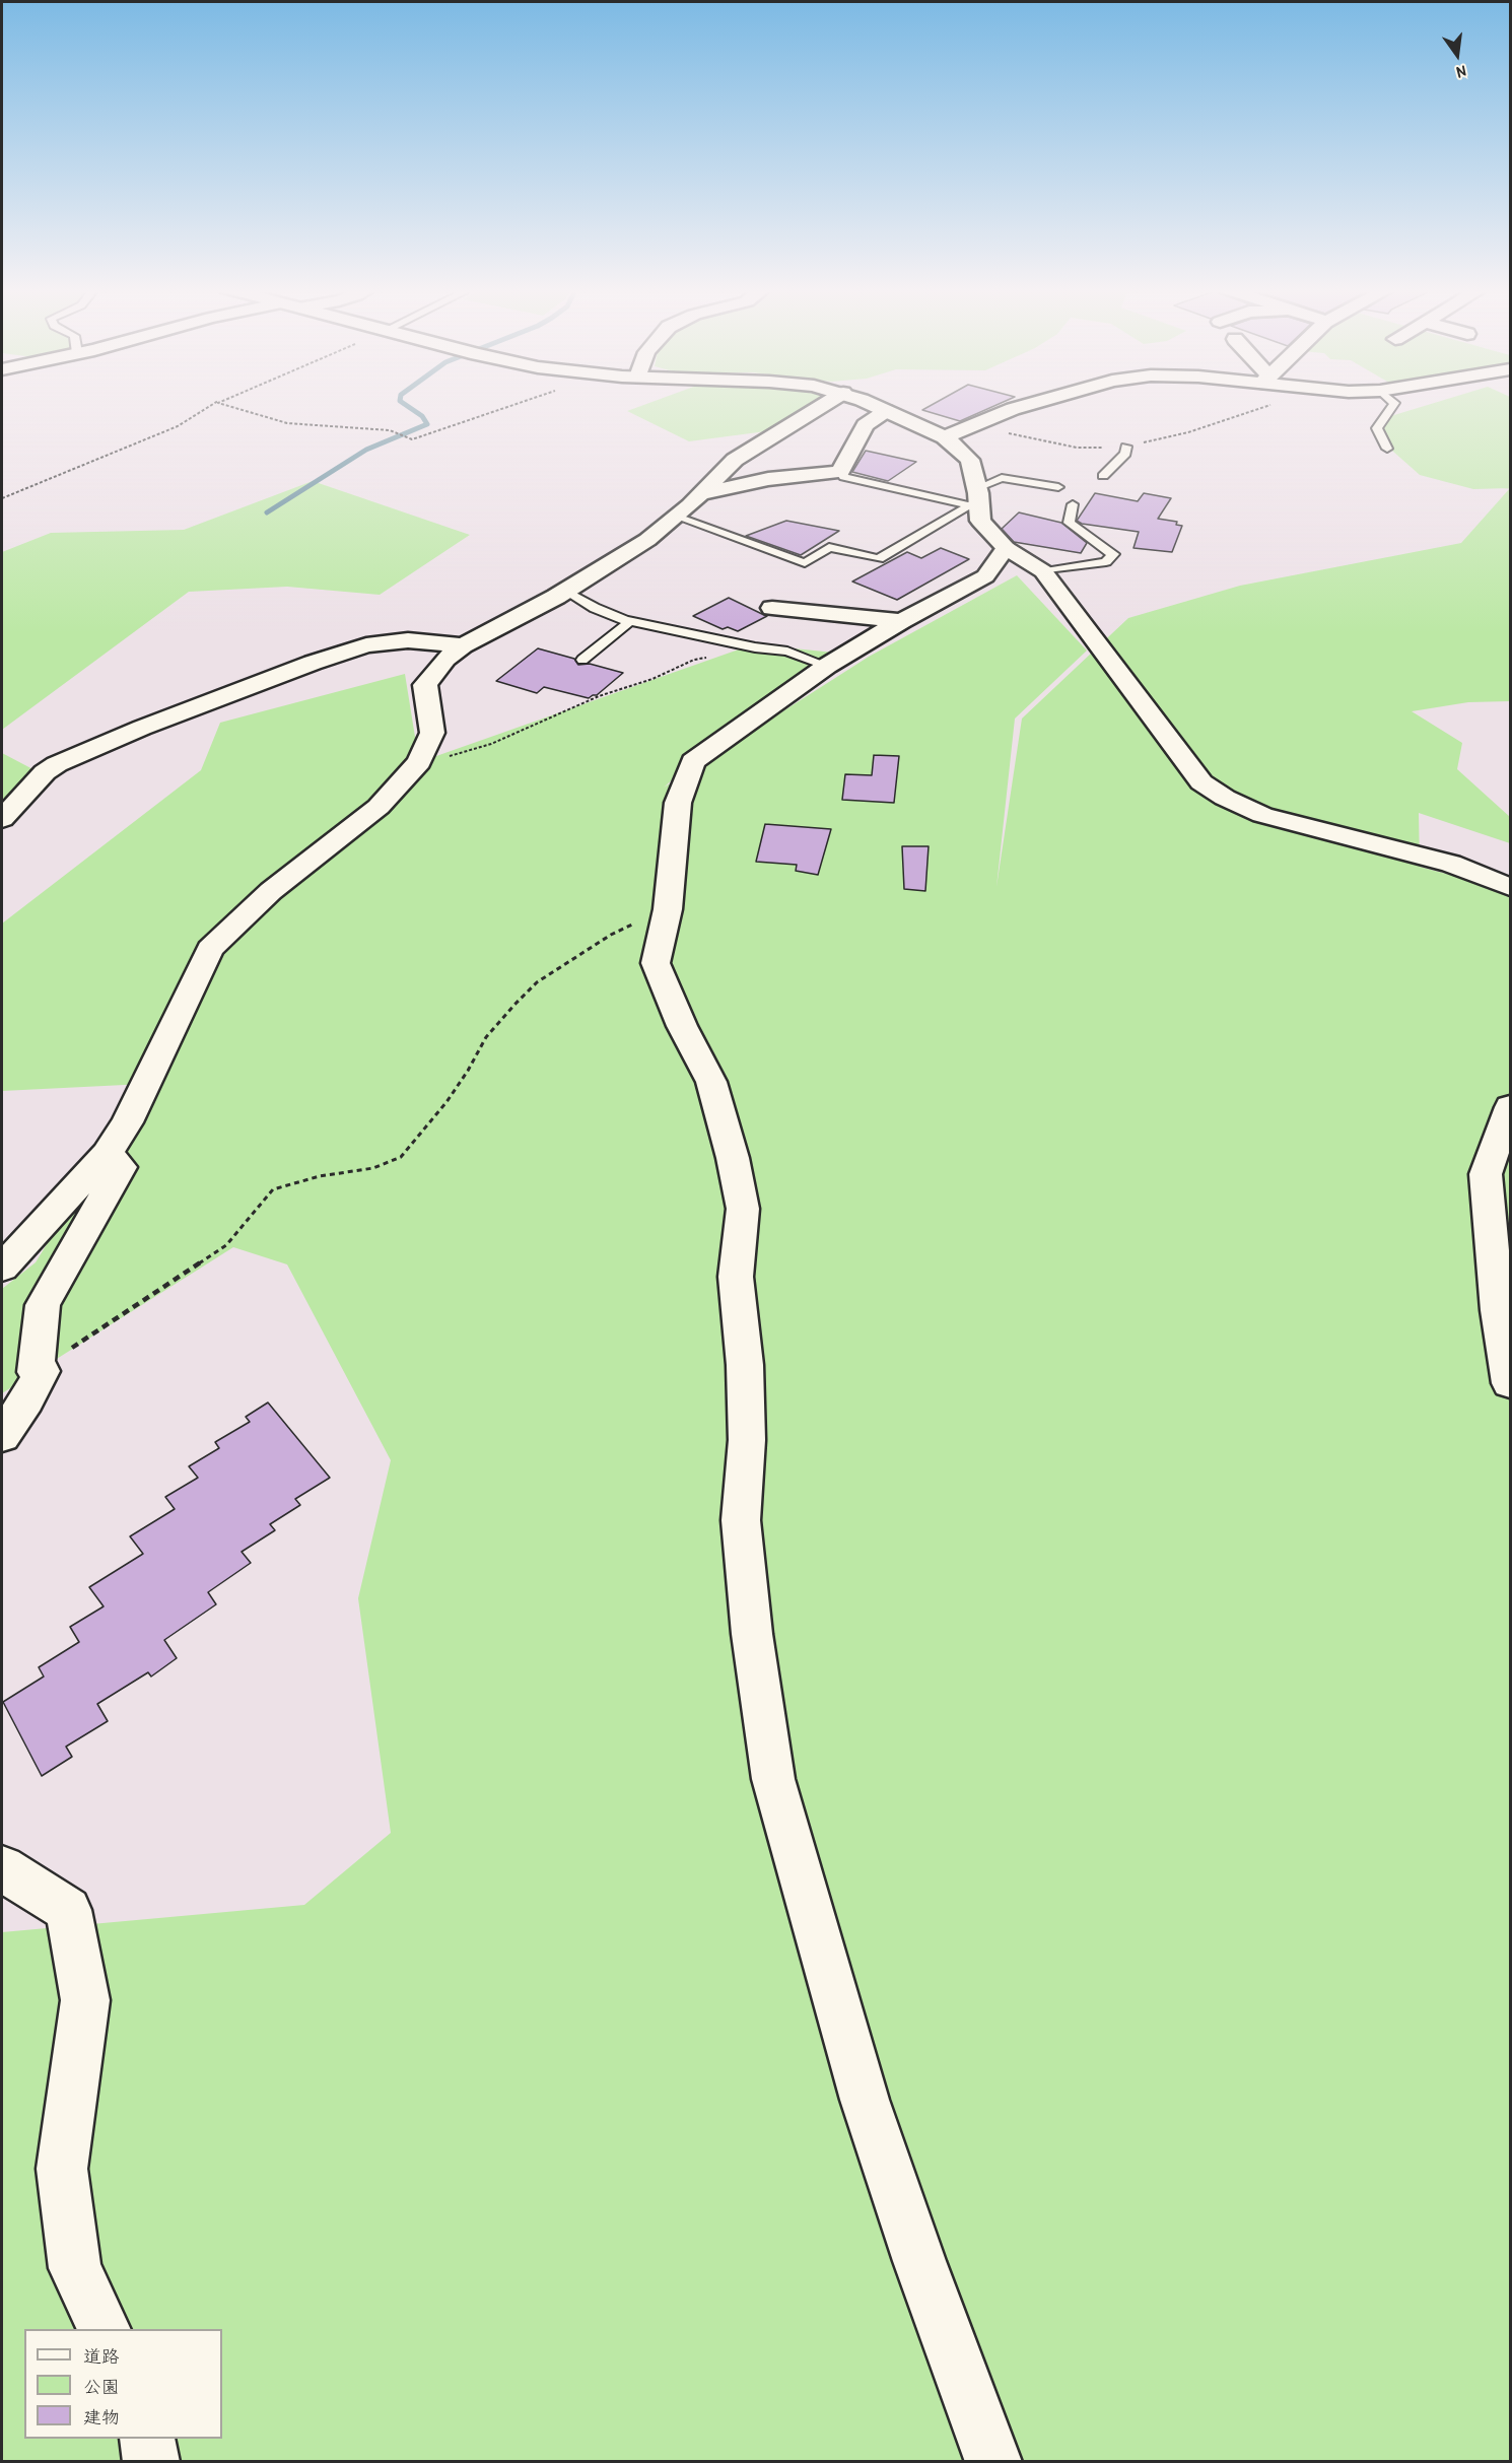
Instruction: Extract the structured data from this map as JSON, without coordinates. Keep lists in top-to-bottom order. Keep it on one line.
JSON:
{"legend":["道路","公園","建物"],"north":"bottom"}
